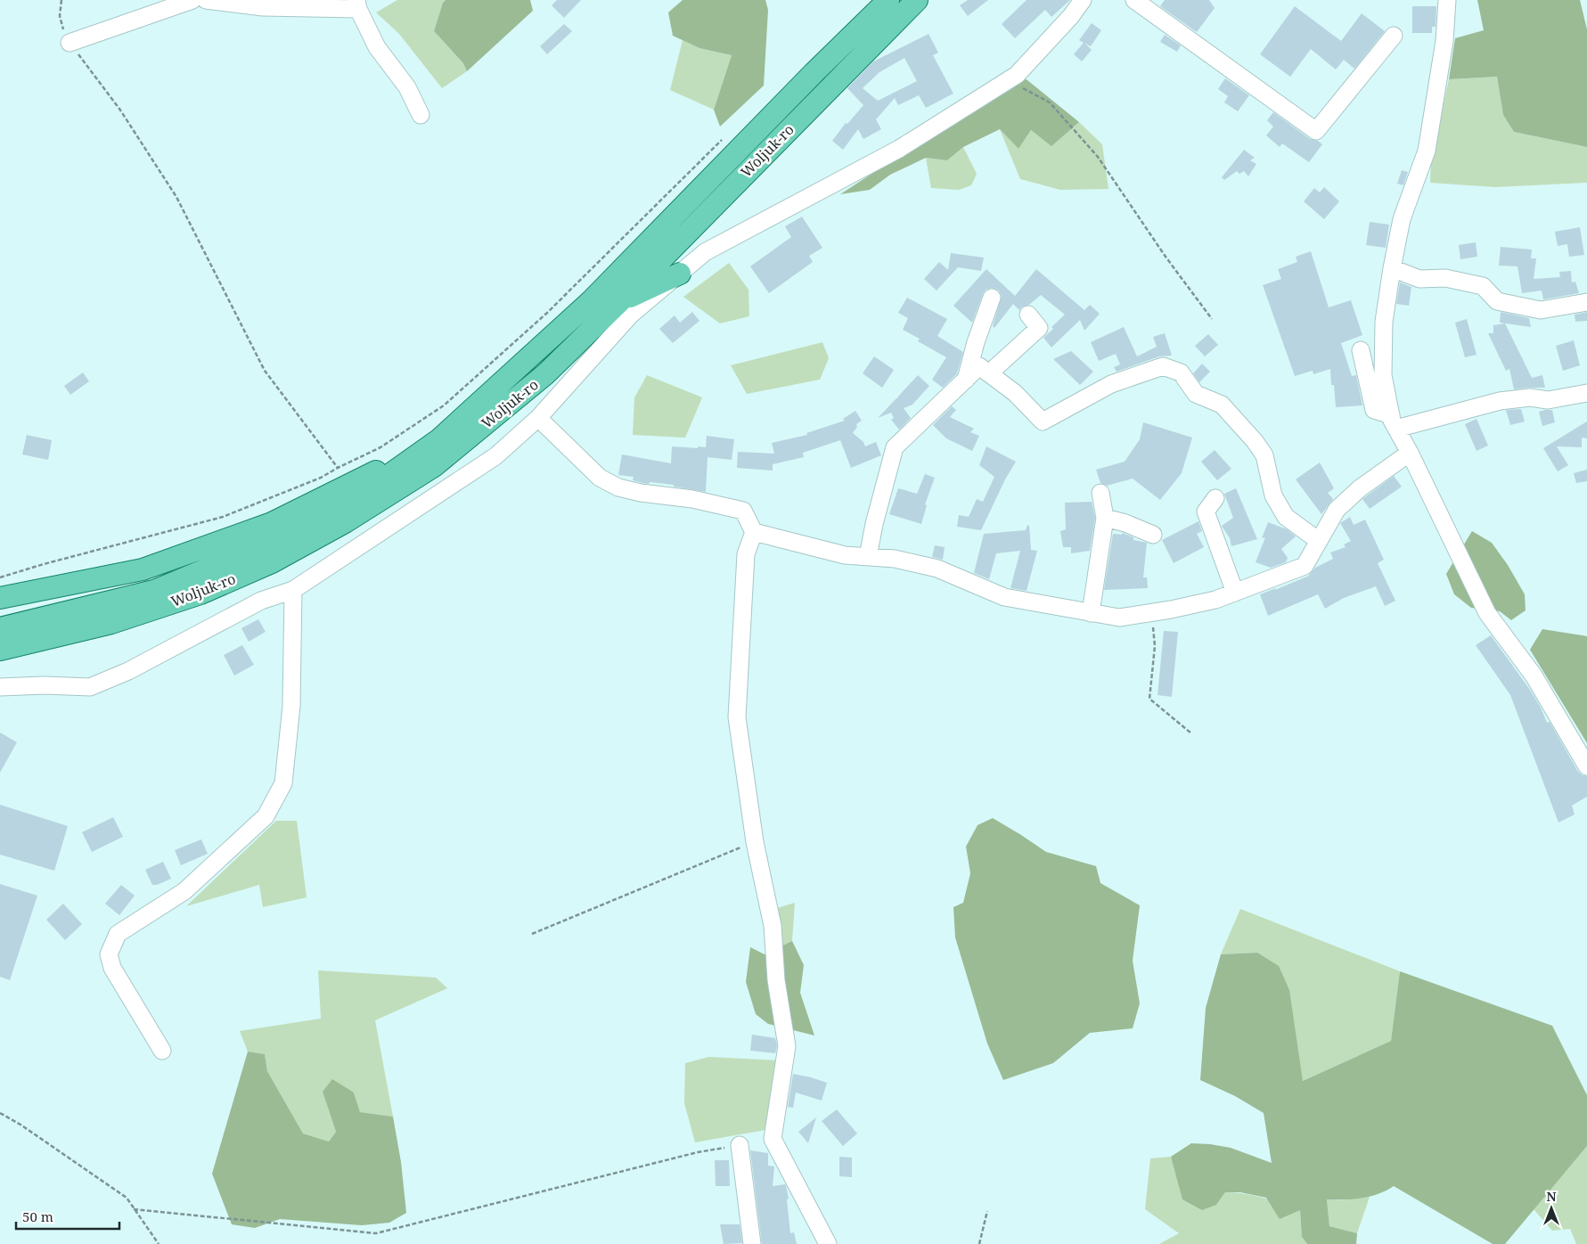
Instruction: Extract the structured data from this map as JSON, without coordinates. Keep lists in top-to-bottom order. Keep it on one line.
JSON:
{"streets":{"main road":["Woljuk-ro"]},"scale_bar":"50 m","north":"top"}
